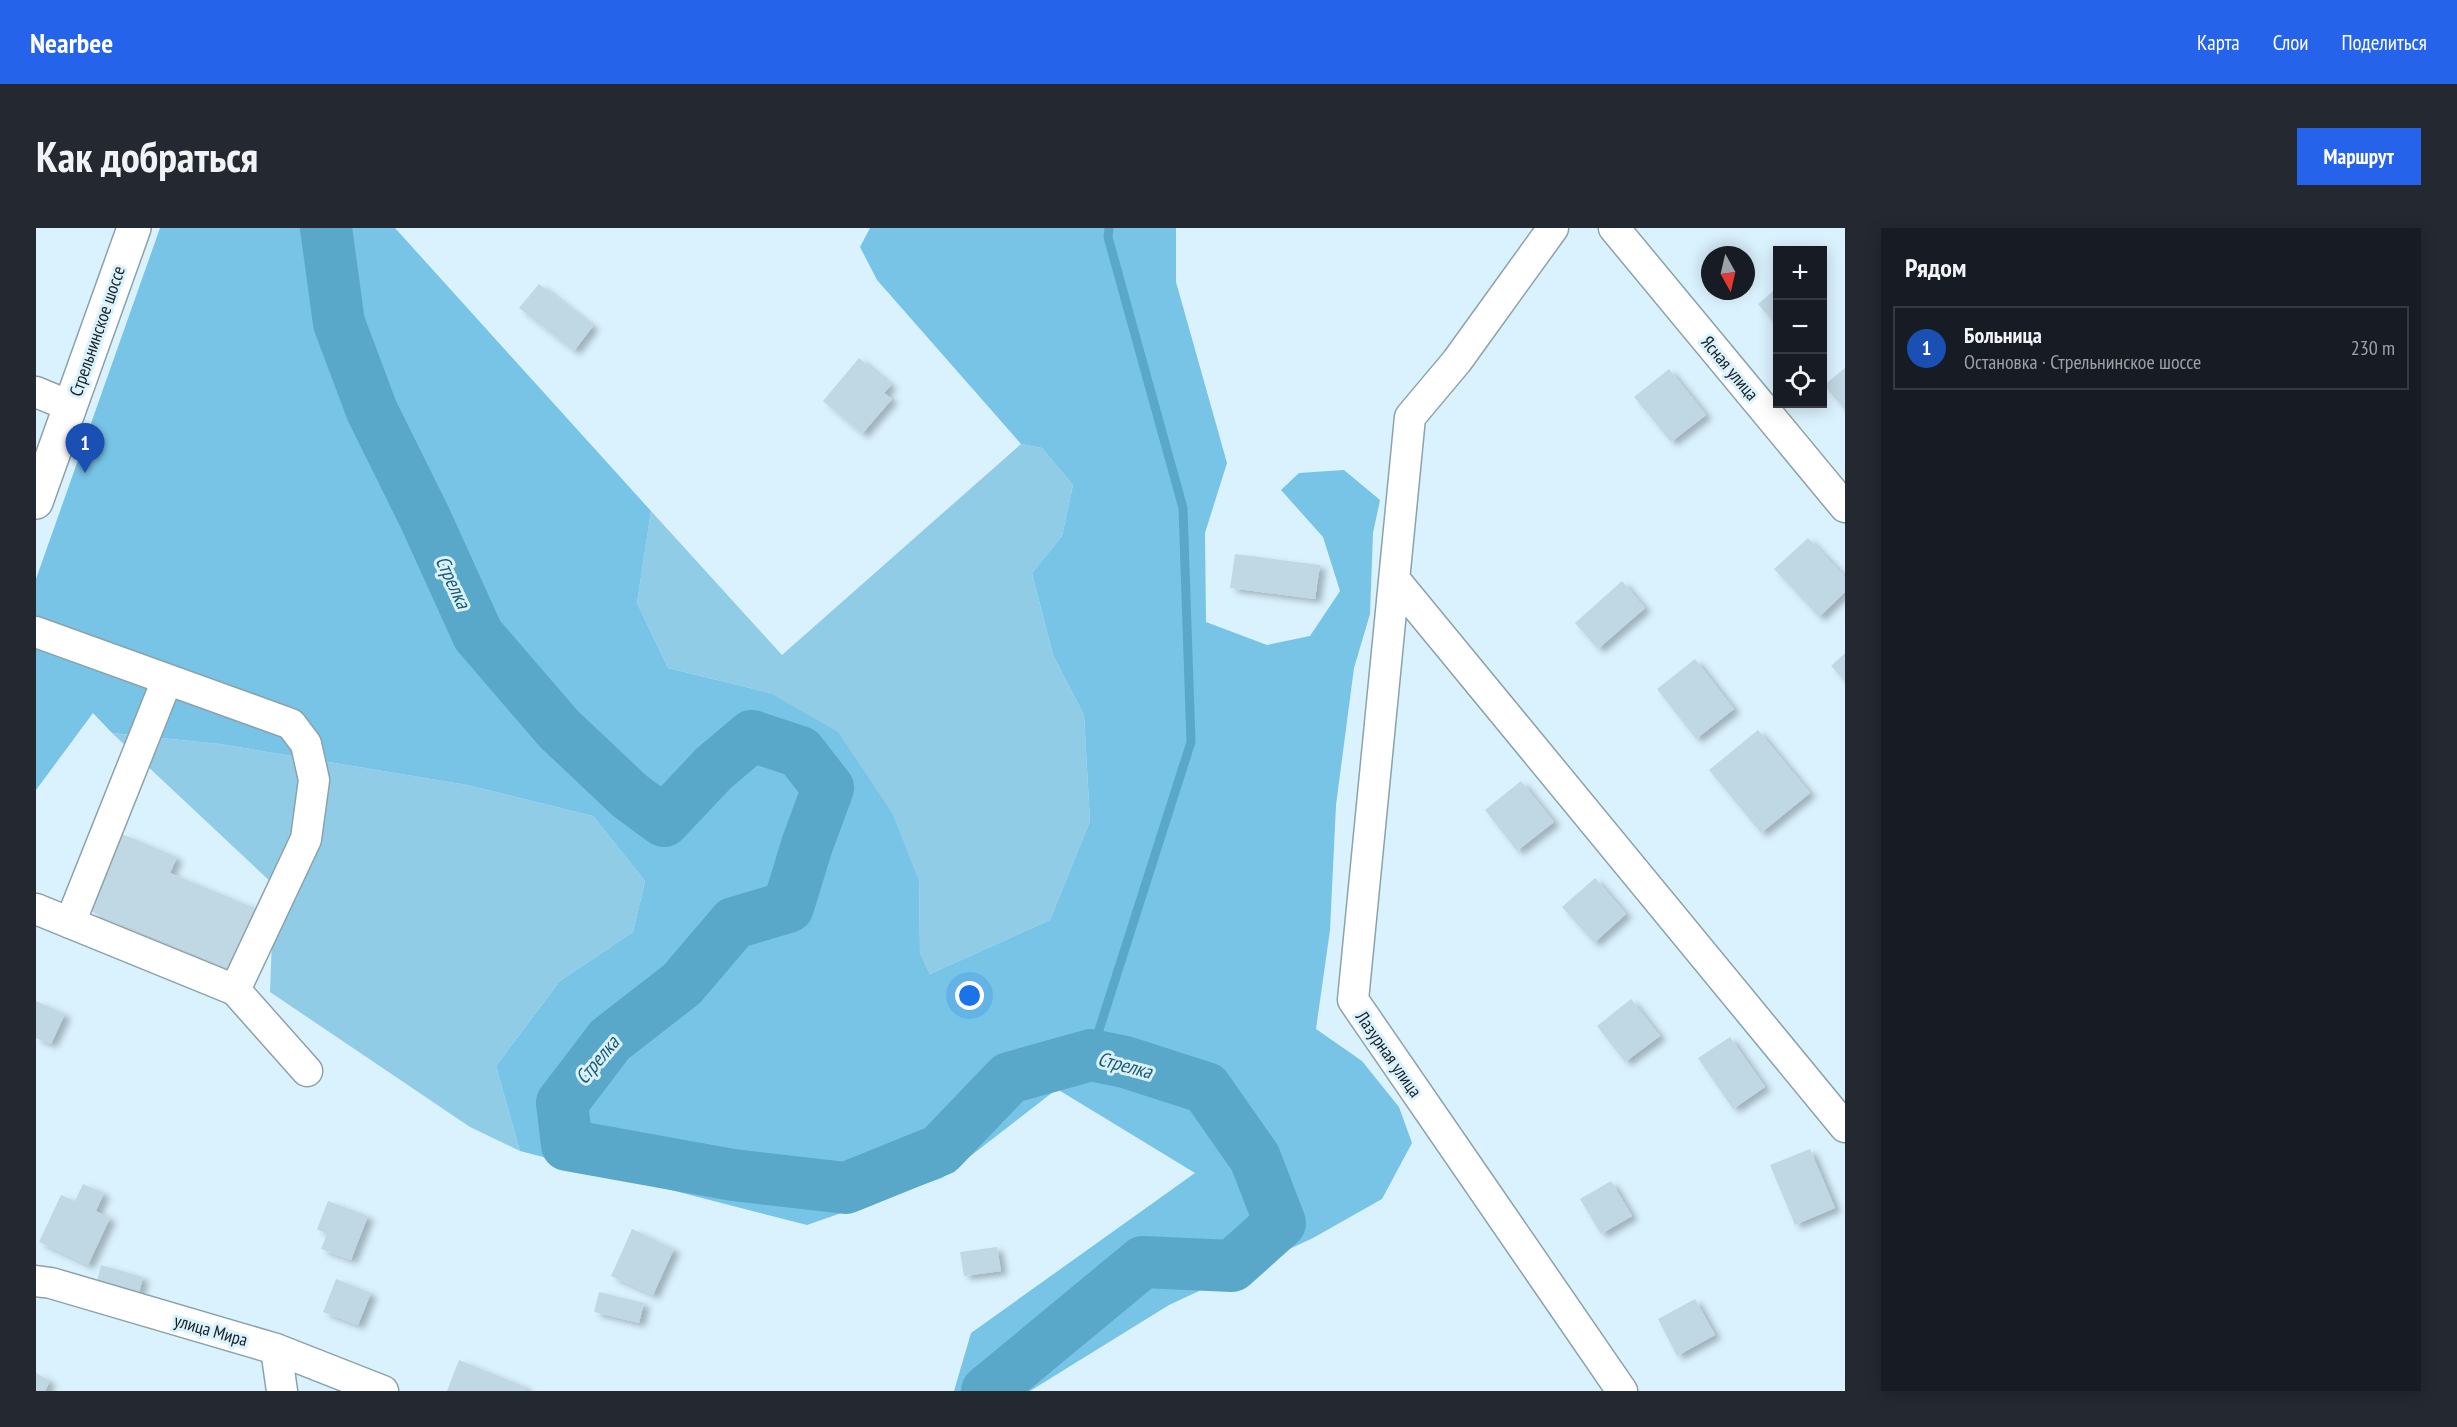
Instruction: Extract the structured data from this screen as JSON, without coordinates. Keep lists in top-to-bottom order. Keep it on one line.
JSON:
{"streets":{"main road":["Стрельнинское шоссе"],"street":["Ясная улица","Лазурная улица","улица Мира"]},"water":["Стрелка"],"north":"bottom","page":{"header":"Nearbee","nav":["Карта","Слои","Поделиться"],"buttons":"Маршрут","title":"Как добраться","heading":"Рядом","map_buttons":["+","−"],"list":[{"mark":"1","name":"Больница","note":"Остановка · Стрельнинское шоссе","value":"230 m"}],"pins":"1"}}
